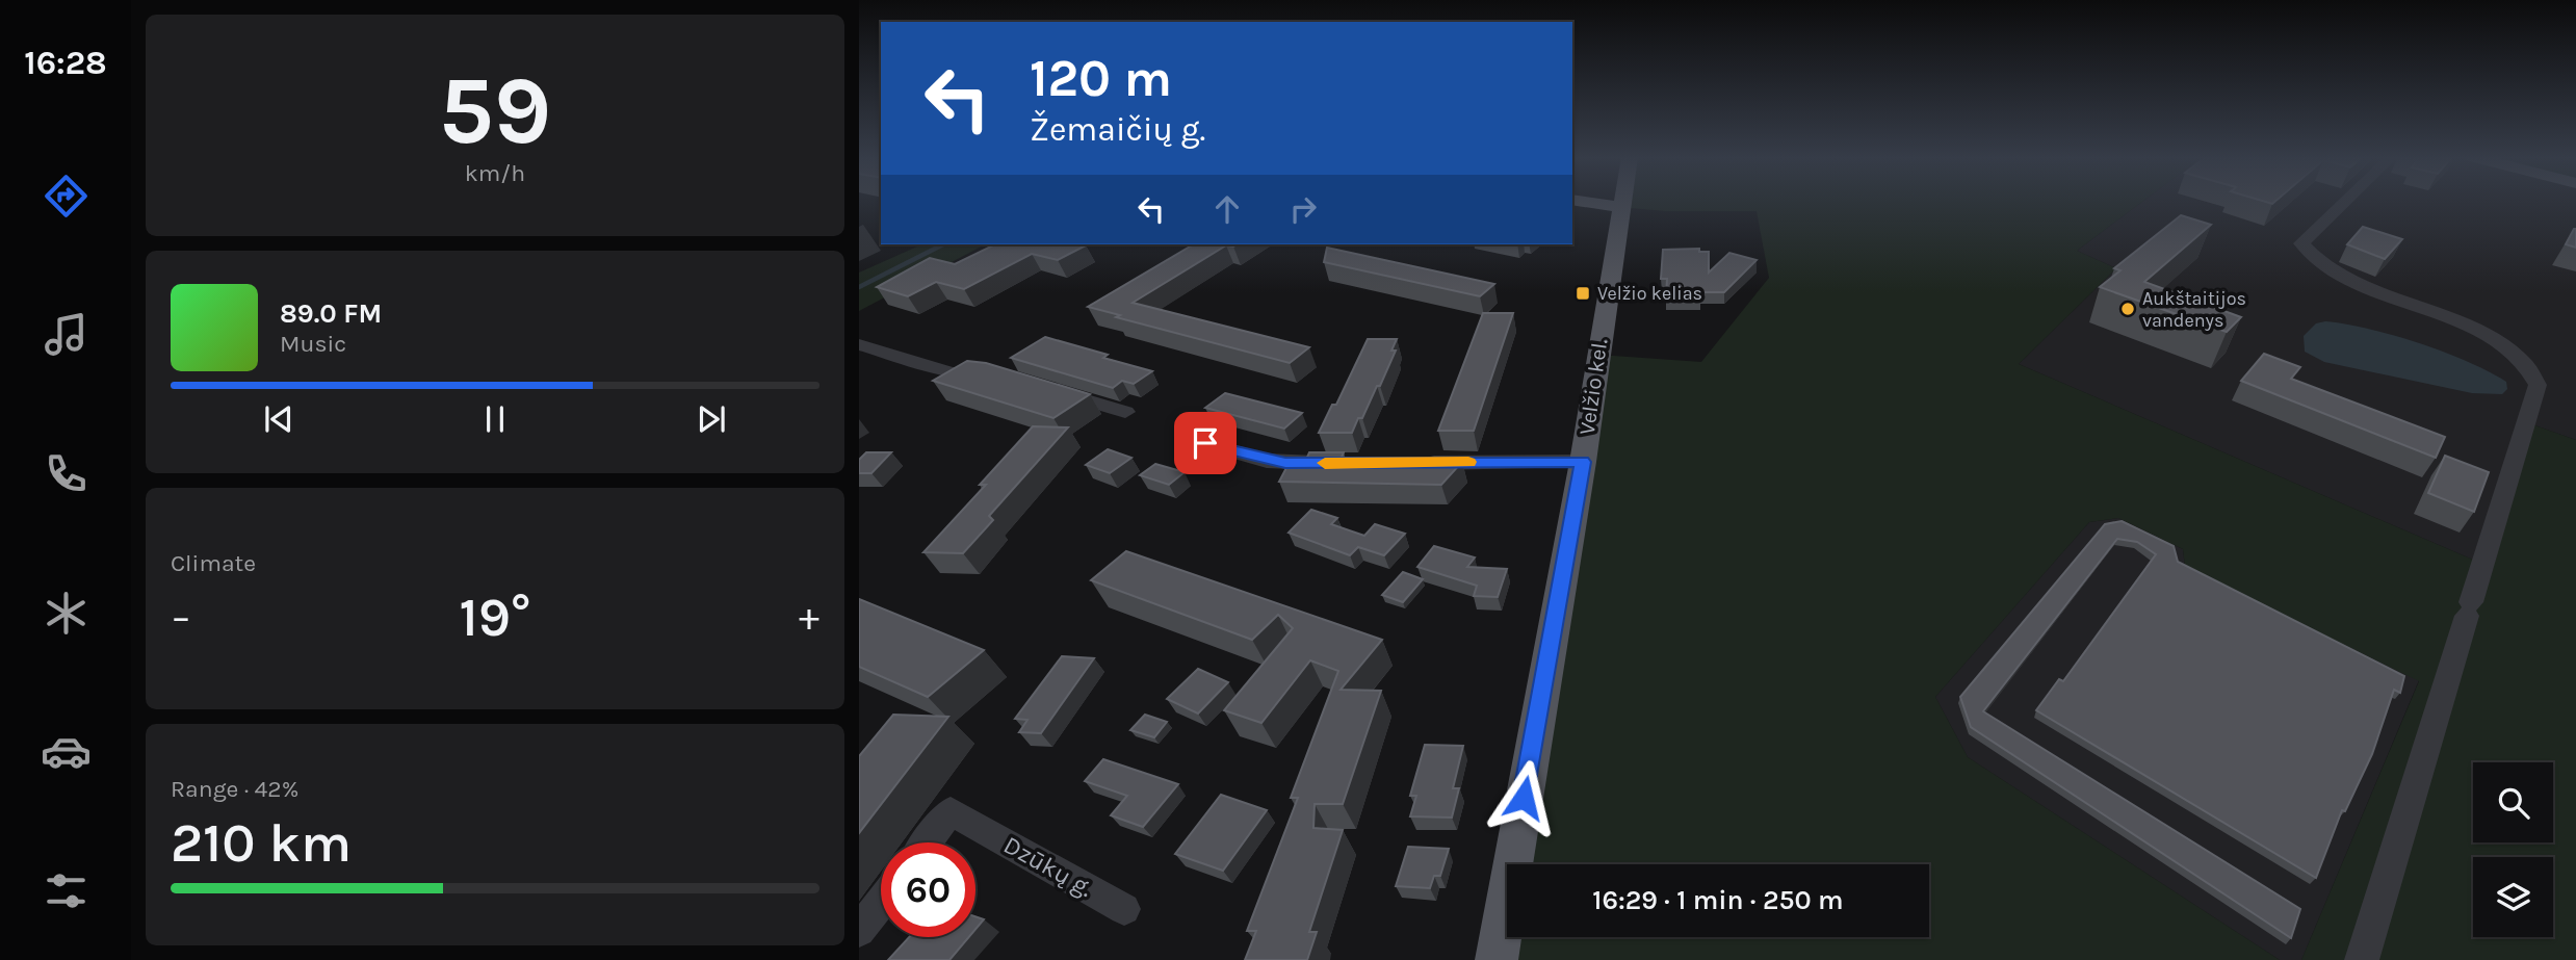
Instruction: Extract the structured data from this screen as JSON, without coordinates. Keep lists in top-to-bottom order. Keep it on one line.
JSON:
{"streets":{"main road":["Velžio kel."],"street":["Dzūkų g."]},"places":{"transit":["Velžio kelias"],"other":["Aukštaitijos vandenys"]},"page":{"tabs":"16:28","tile":[["59","km/h"],"Climate",["Range · 42%","210 km"]],"turn":["120 m","Žemaičių g."],"song":["89.0 FM","Music"],"heat":["−","19°","+"],"limit":"60","trip":"16:29 · 1 min · 250 m"}}
